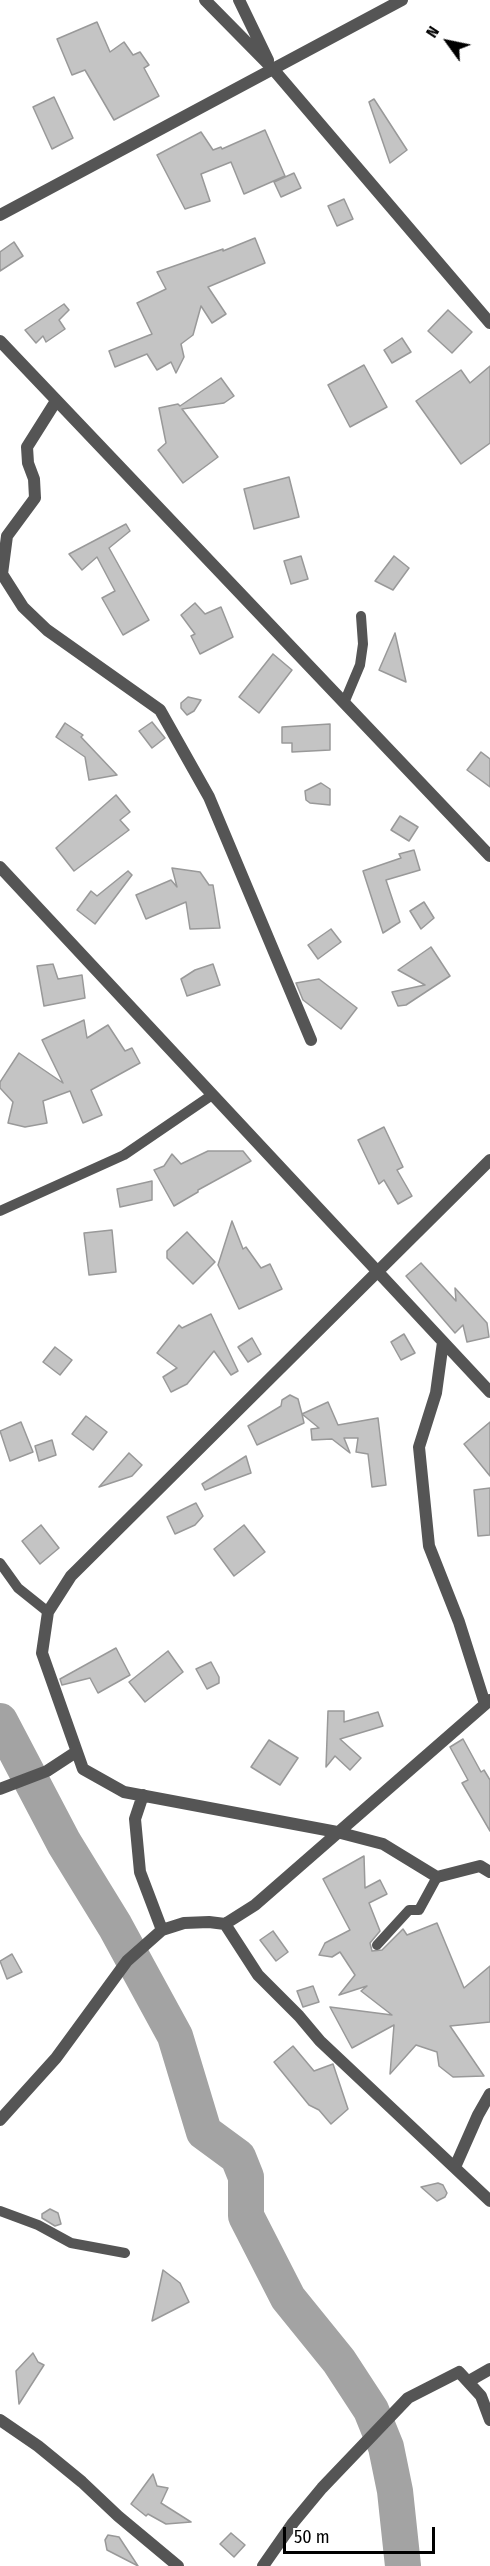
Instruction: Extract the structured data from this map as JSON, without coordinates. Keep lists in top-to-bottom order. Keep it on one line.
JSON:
{"scale_bar":"50 m","north":"top left"}
